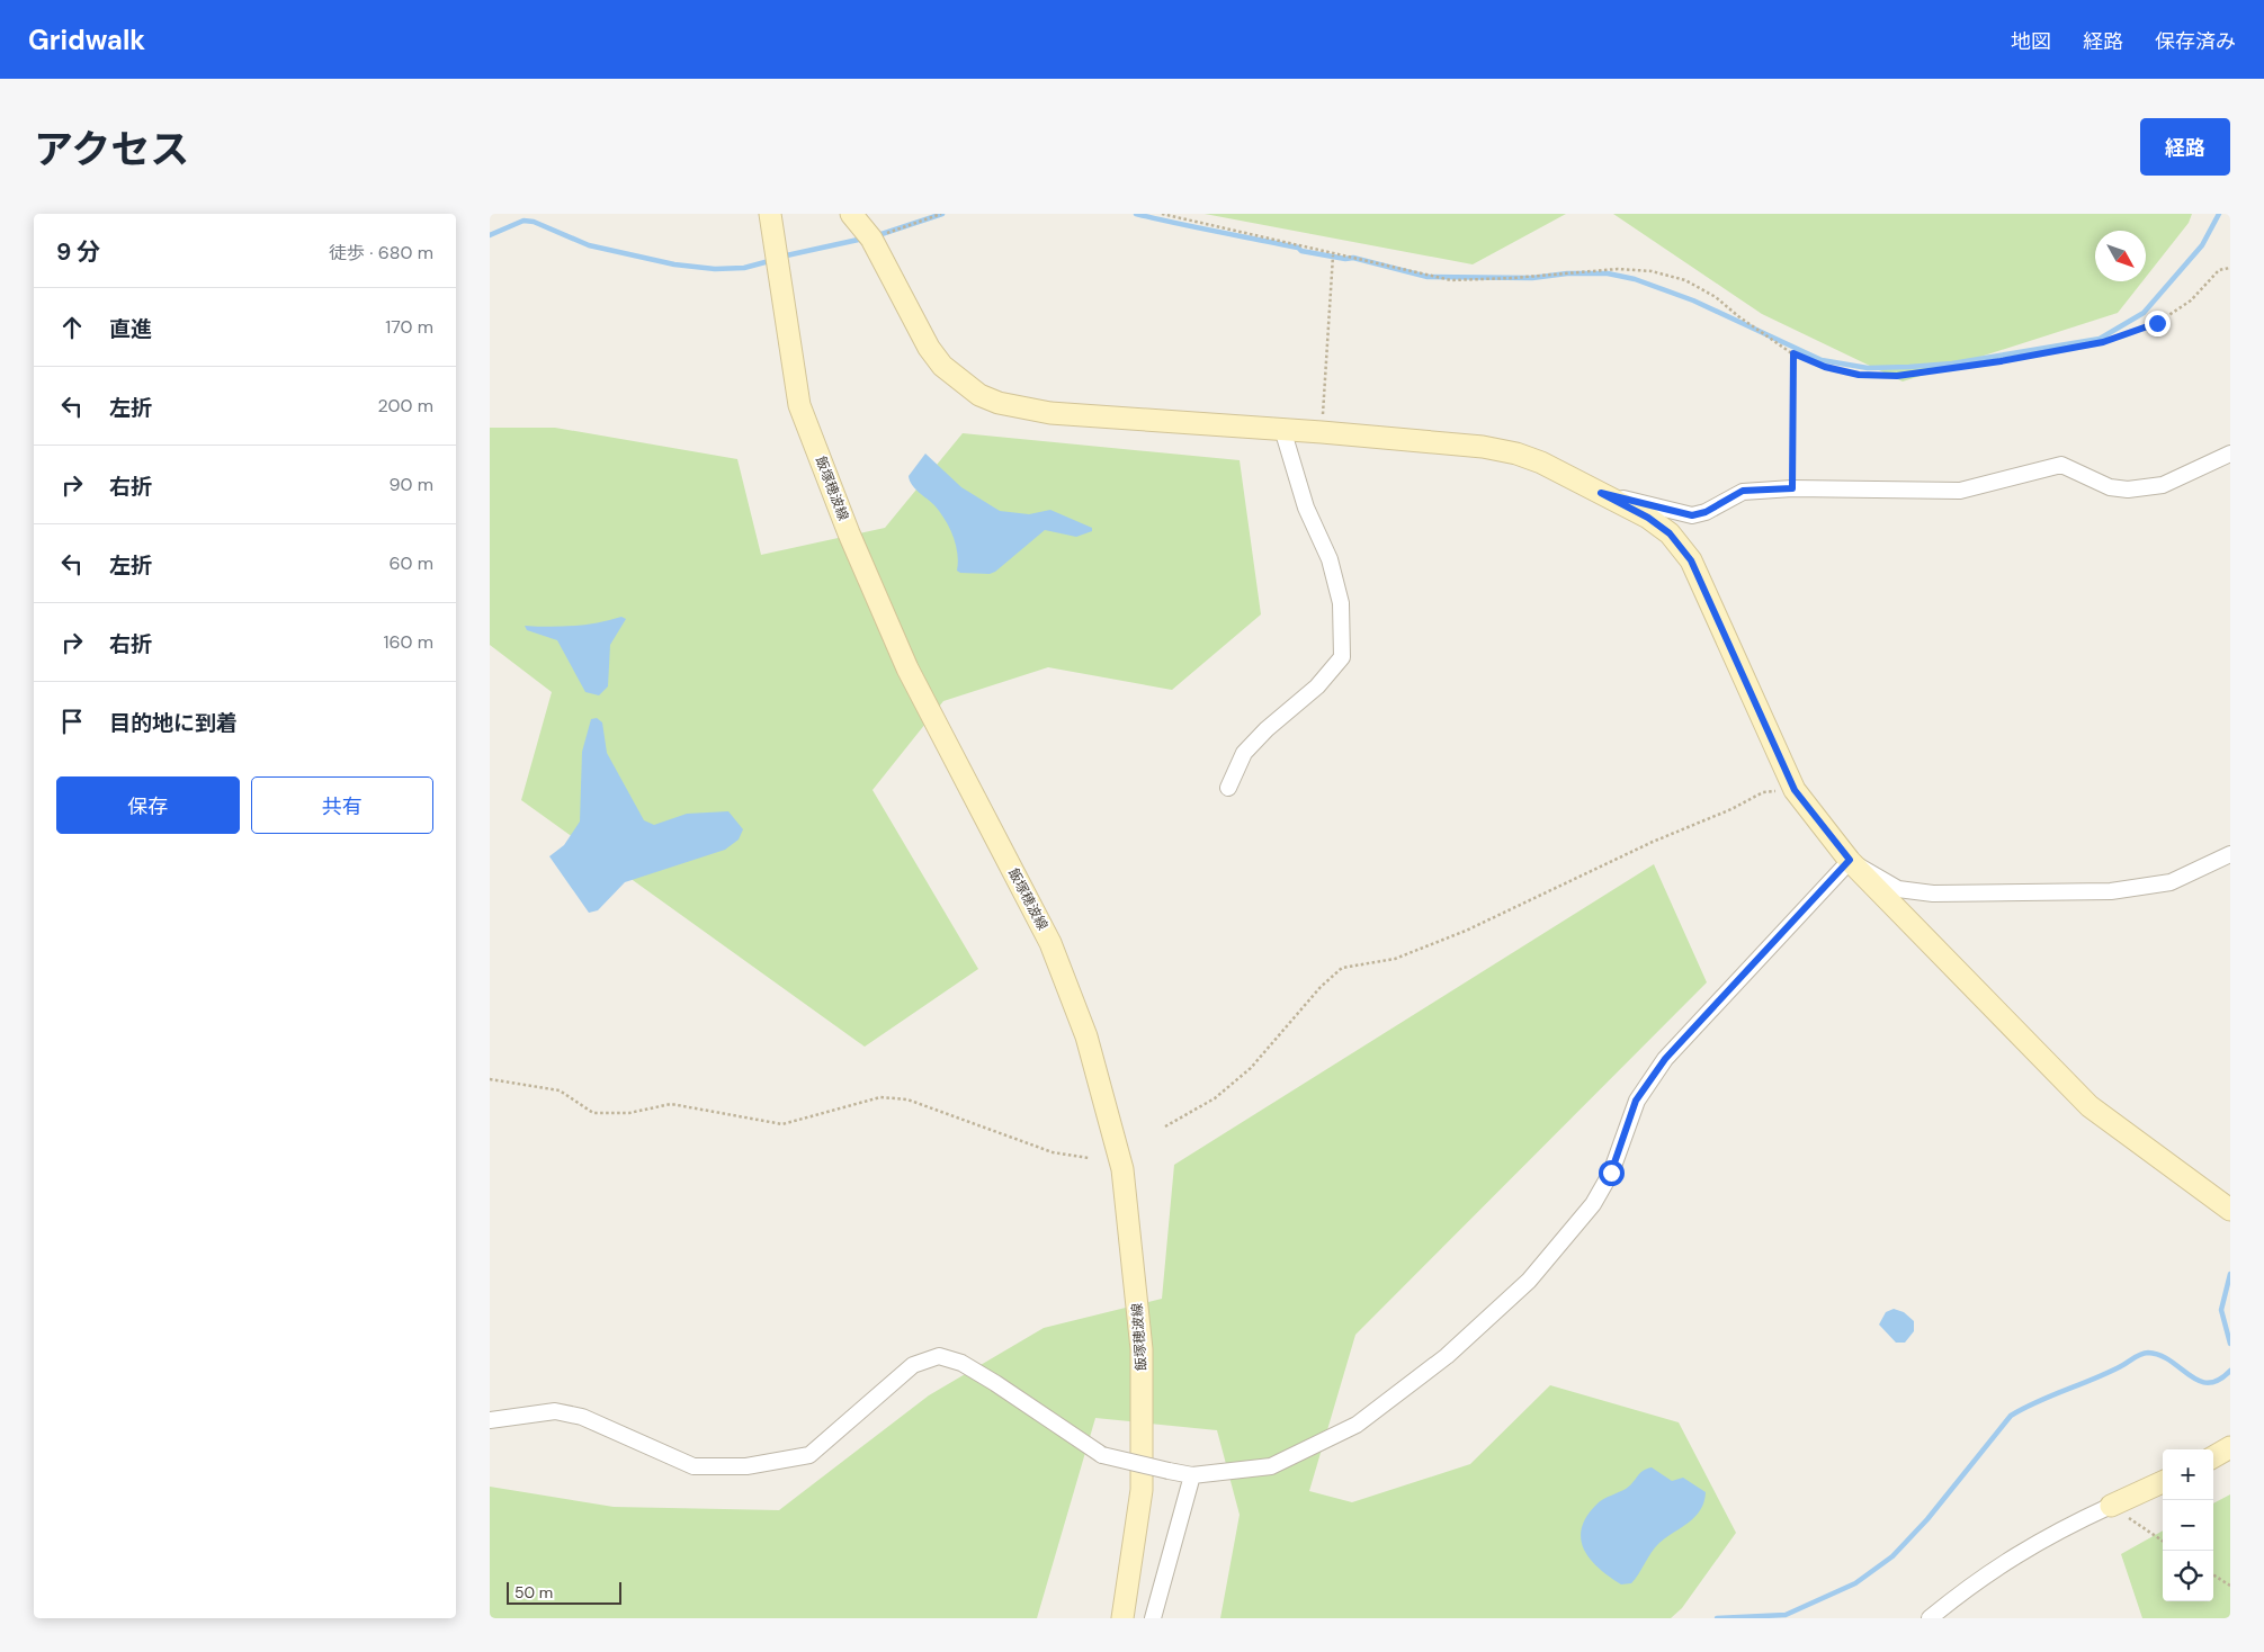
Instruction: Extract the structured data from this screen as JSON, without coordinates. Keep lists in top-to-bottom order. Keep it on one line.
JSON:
{"streets":{"street":["飯塚穂波線"]},"scale_bar":"50 m","north":"bottom right","page":{"header":"Gridwalk","nav":["地図","経路","保存済み"],"title":"アクセス","buttons":["経路",["保存","共有"]],"heading":["9 分","徒歩 · 680 m"],"list":[["直進","170 m"],["左折","200 m"],["右折","90 m"],["左折","60 m"],["右折","160 m"],"目的地に到着"],"map_buttons":["+","−"],"scale":"50 m"}}
